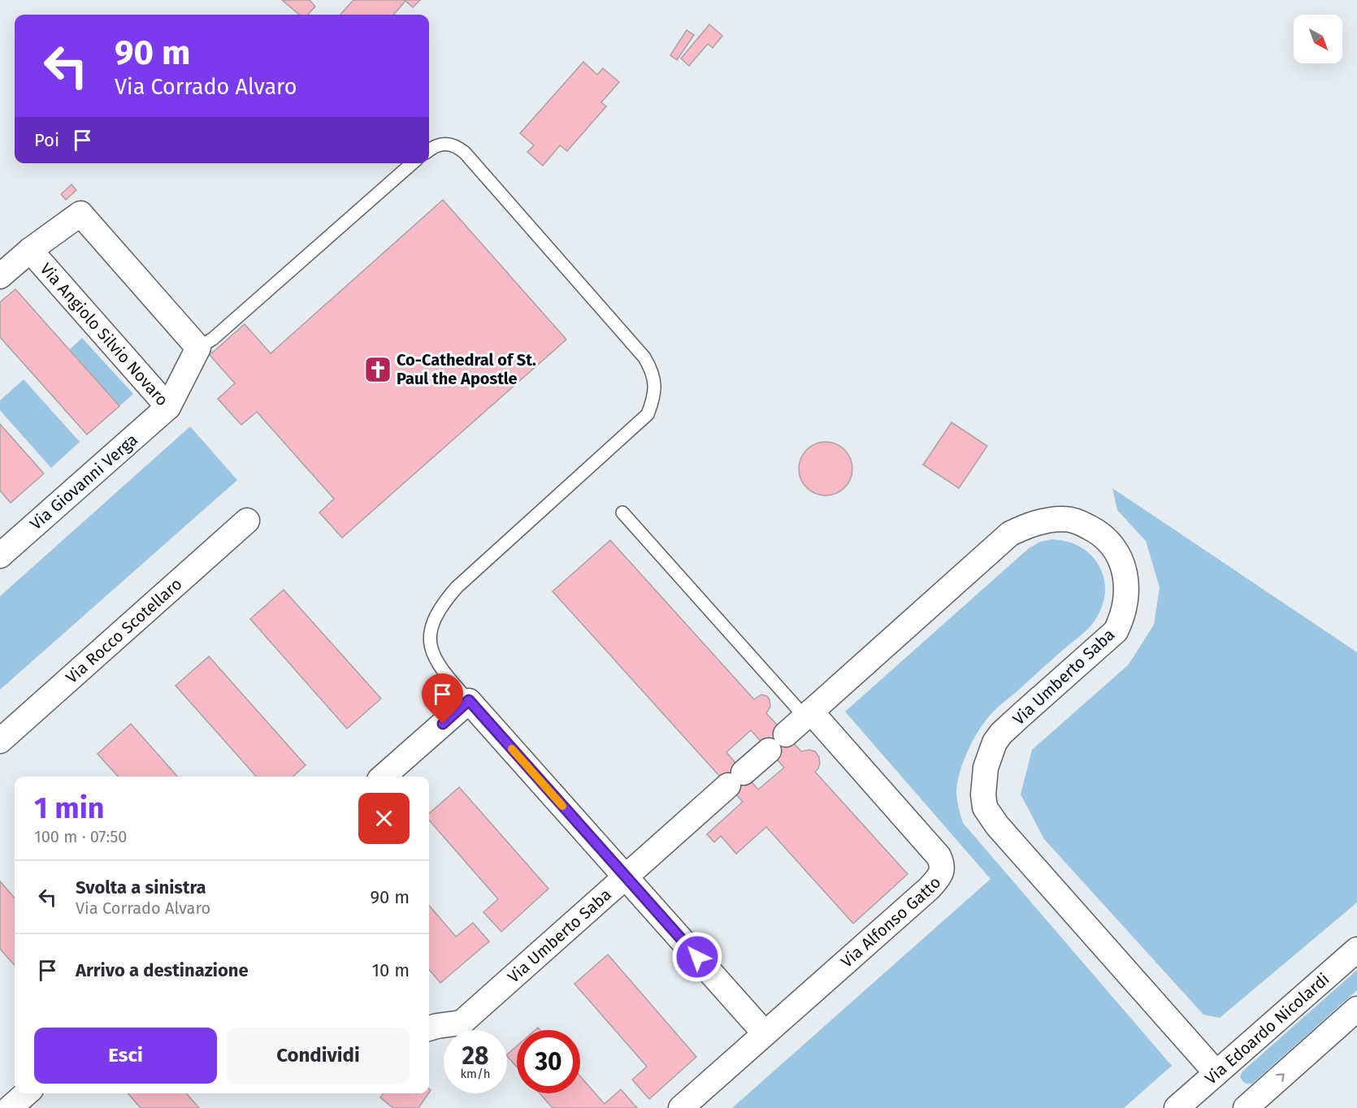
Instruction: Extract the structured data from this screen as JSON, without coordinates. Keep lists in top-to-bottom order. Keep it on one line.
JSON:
{"streets":{"street":["Via Angiolo Silvio Novaro","Via Giovanni Verga","Via Rocco Scotellaro","Via Umberto Saba","Via Alfonso Gatto","Via Edoardo Nicolardi"]},"crossings":[["Via Angiolo Silvio Novaro","Via Giovanni Verga"],["Via Umberto Saba","Via Alfonso Gatto"],["Via Umberto Saba","Via Edoardo Nicolardi"]],"places":{"church":["Co-Cathedral of St. Paul the Apostle"]},"north":"bottom right","page":{"turn":["90 m","Via Corrado Alvaro"],"then":"Poi","heading":["1 min","100 m · 07:50"],"list":[{"name":"Svolta a sinistra","note":"Via Corrado Alvaro","value":"90 m"},{"name":"Arrivo a destinazione","value":"10 m"}],"buttons":["Esci","Condividi"],"speed":"28 km/h","limit":"30"}}
